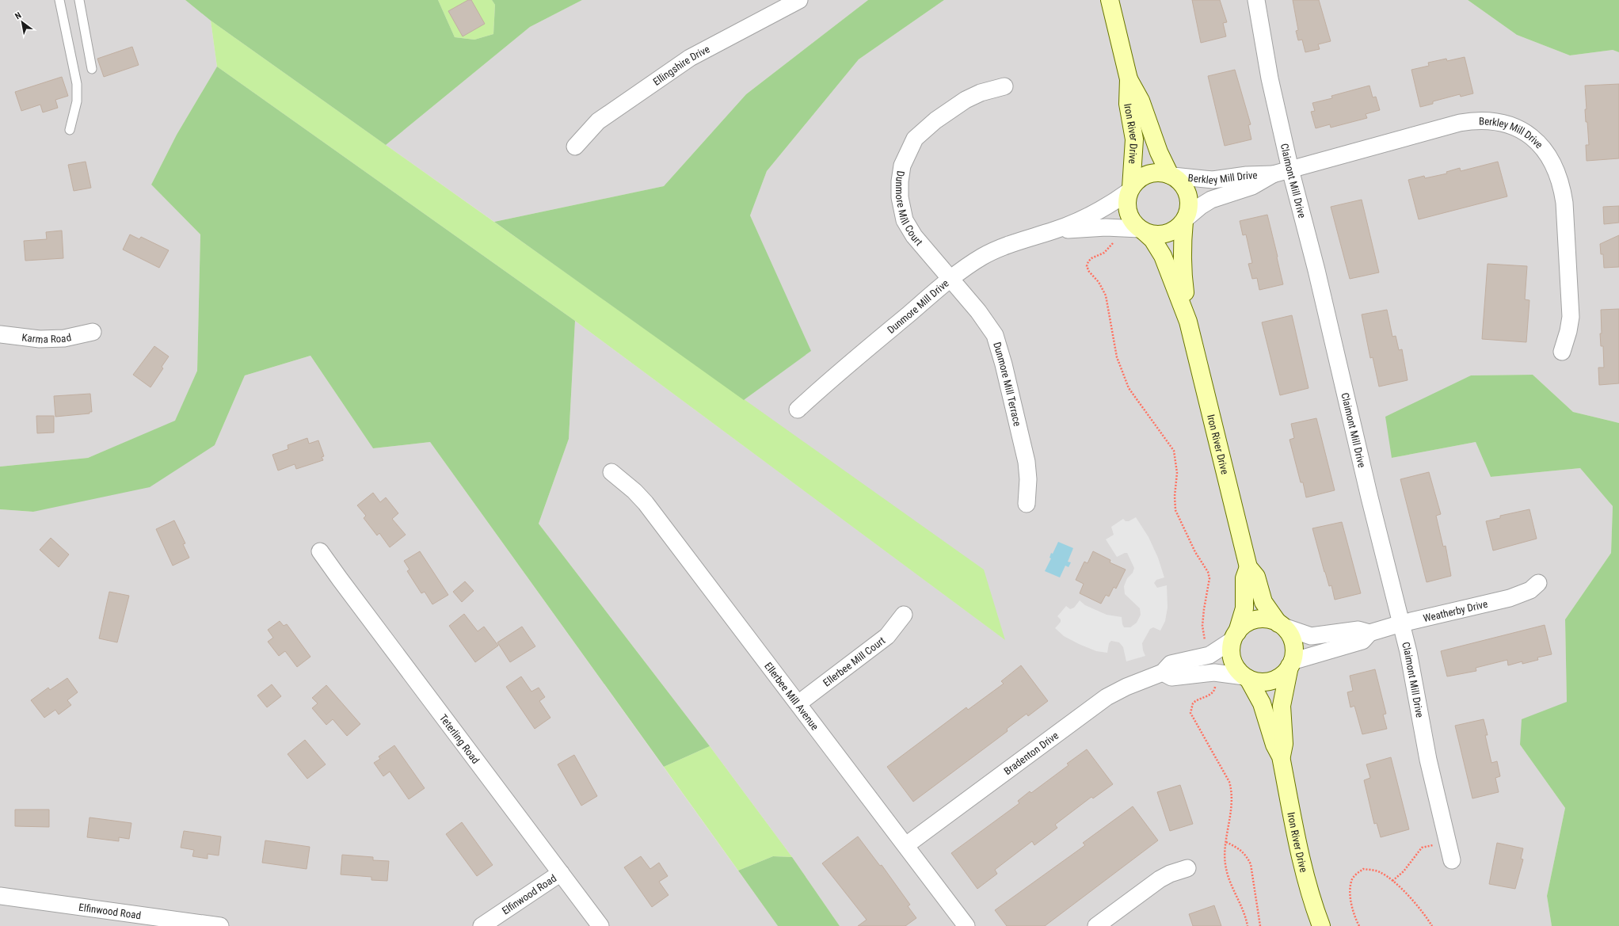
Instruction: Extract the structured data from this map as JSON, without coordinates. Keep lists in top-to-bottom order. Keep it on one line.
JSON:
{"streets":{"street":["Ellingshire Drive","Iron River Drive","Berkley Mill Drive","Claimont Mill Drive","Dunmore Mill Court","Dunmore Mill Drive","Karma Road","Dunmore Mill Terrace","Weatherby Drive","Ellerbee Mill Court","Ellerbee Mill Avenue","Teterling Road","Bradenton Drive","Elfinwood Road"]},"crossings":[["Iron River Drive","Berkley Mill Drive"],["Iron River Drive","Dunmore Mill Drive"],["Iron River Drive","Weatherby Drive"],["Iron River Drive","Bradenton Drive"],["Berkley Mill Drive","Claimont Mill Drive"],["Berkley Mill Drive","Dunmore Mill Drive"],["Claimont Mill Drive","Weatherby Drive"],["Dunmore Mill Court","Dunmore Mill Drive"],["Dunmore Mill Court","Dunmore Mill Terrace"],["Dunmore Mill Drive","Dunmore Mill Terrace"],["Weatherby Drive","Bradenton Drive"],["Ellerbee Mill Court","Ellerbee Mill Avenue"],["Ellerbee Mill Avenue","Bradenton Drive"],["Teterling Road","Elfinwood Road"]],"north":"top left"}
